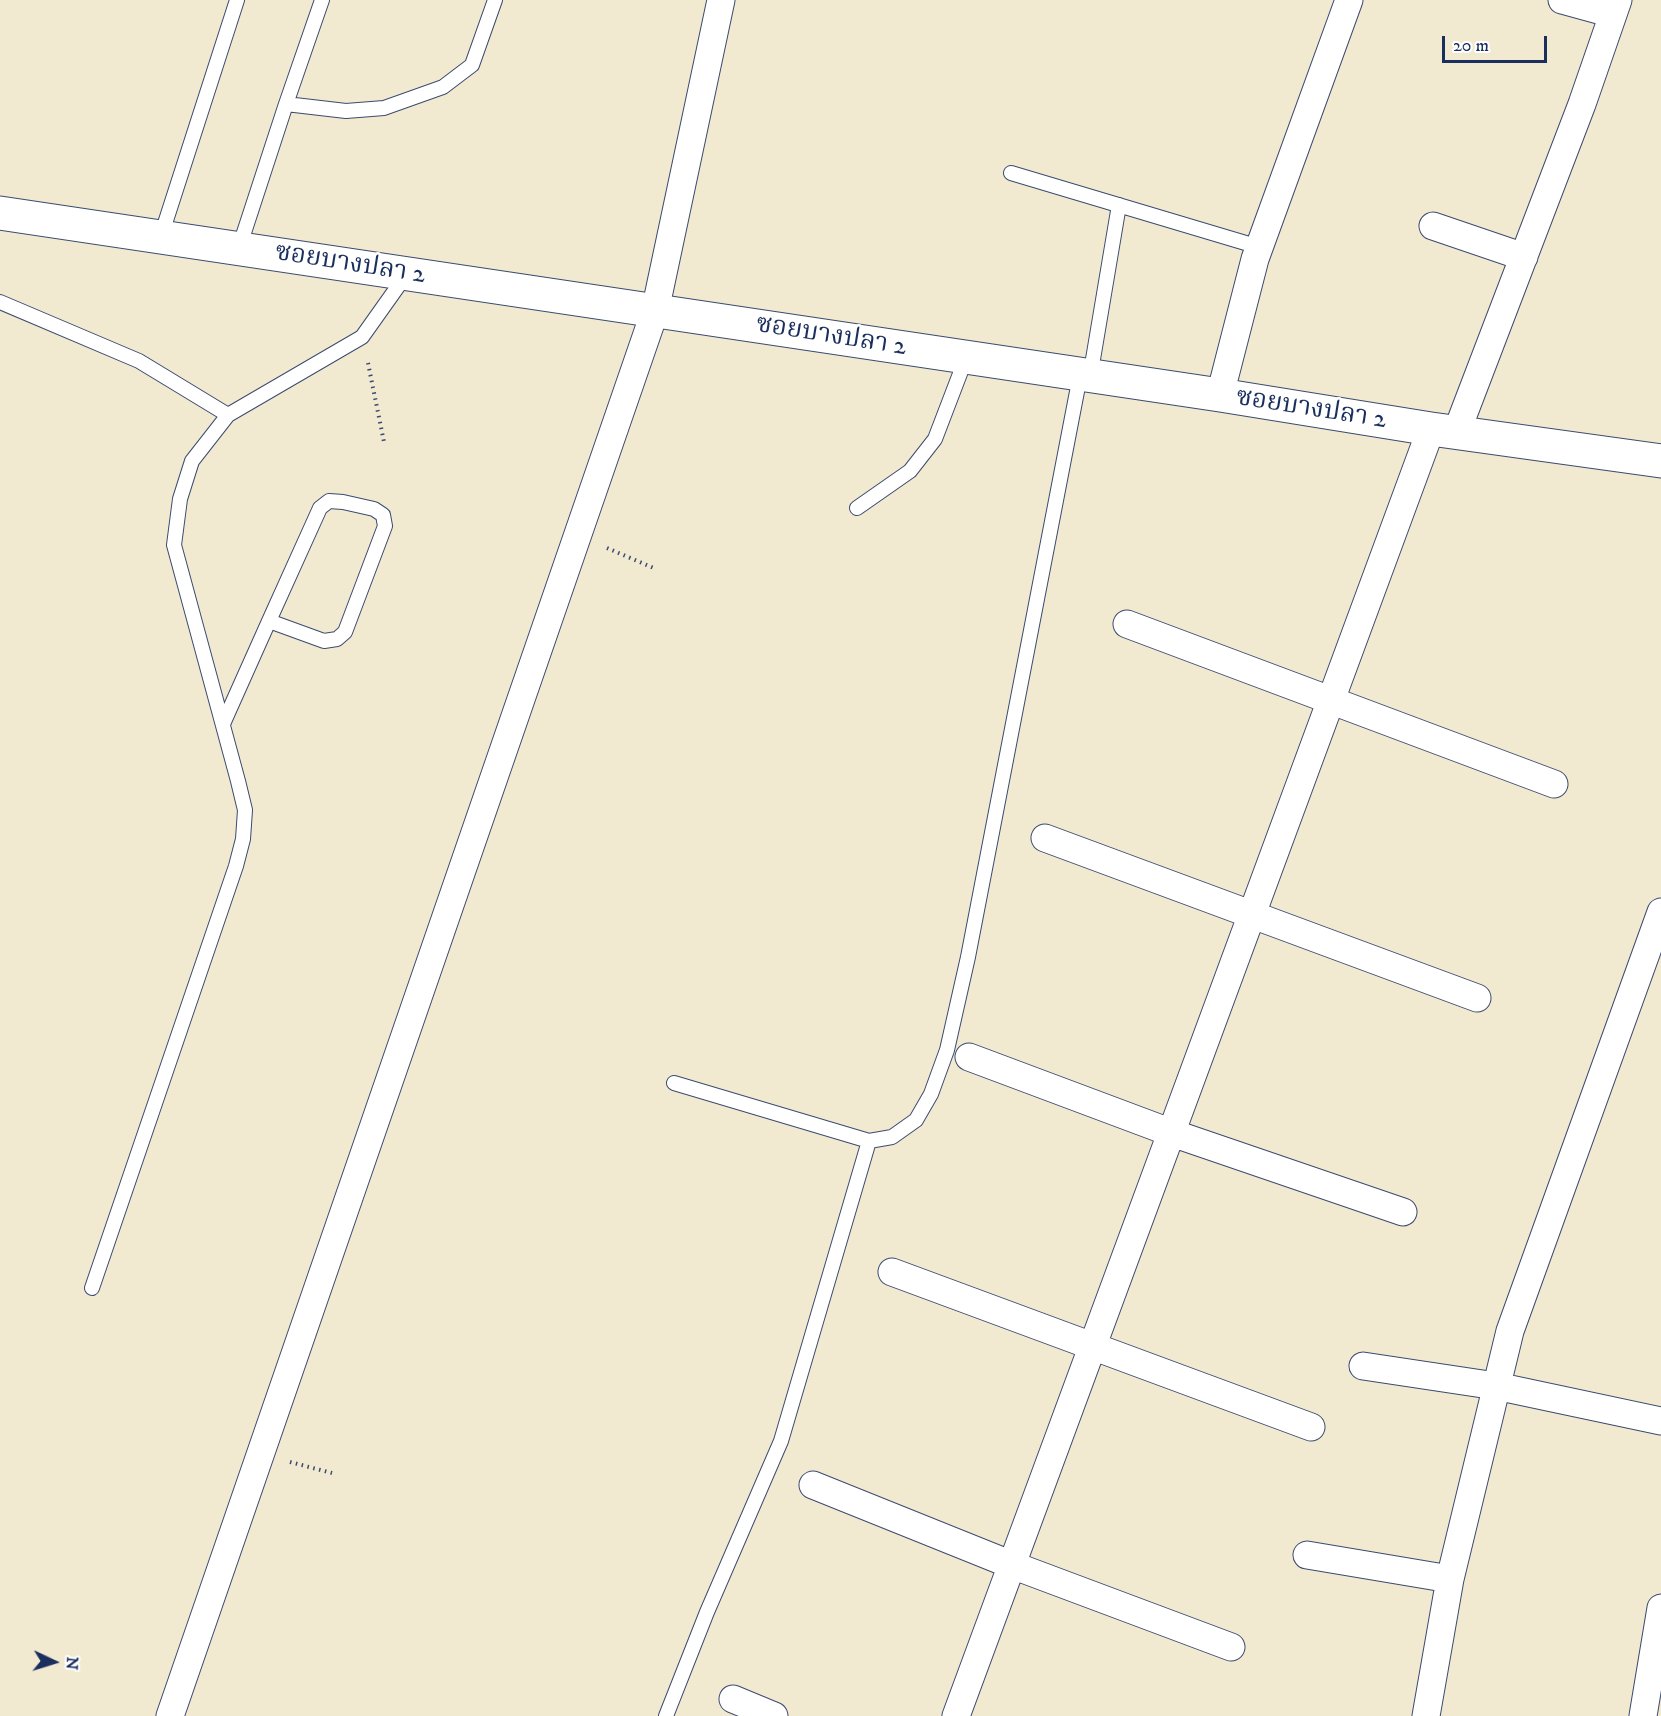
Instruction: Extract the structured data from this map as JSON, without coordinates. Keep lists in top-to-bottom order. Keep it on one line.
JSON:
{"streets":{"street":["ซอยบางปลา 2"]},"scale_bar":"20 m","north":"right"}
